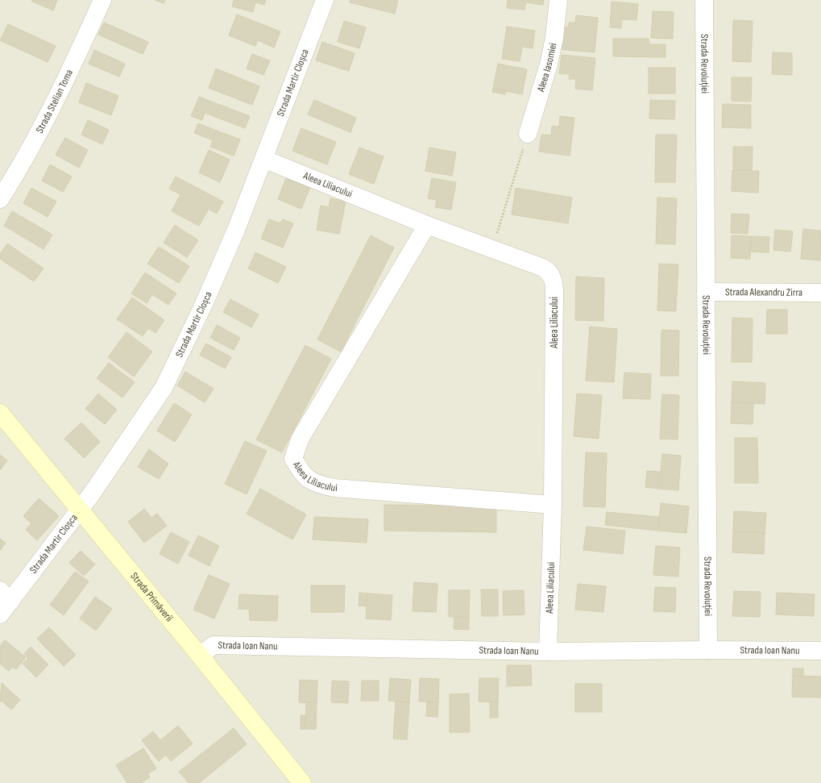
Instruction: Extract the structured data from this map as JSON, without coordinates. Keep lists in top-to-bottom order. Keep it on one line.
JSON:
{"streets":{"main road":["Strada Primăverii"],"street":["Strada Revoluției","Aleea Iasomiei","Strada Martir Cloșca","Strada Stelian Toma","Aleea Liliacului","Strada Alexandru Zirra","Strada Ioan Nanu"]},"crossings":[["Strada Revoluției","Strada Alexandru Zirra"],["Strada Revoluției","Strada Ioan Nanu"],["Strada Martir Cloșca","Aleea Liliacului"],["Strada Martir Cloșca","Strada Primăverii"],["Aleea Liliacului","Strada Ioan Nanu"],["Strada Primăverii","Strada Ioan Nanu"]]}
